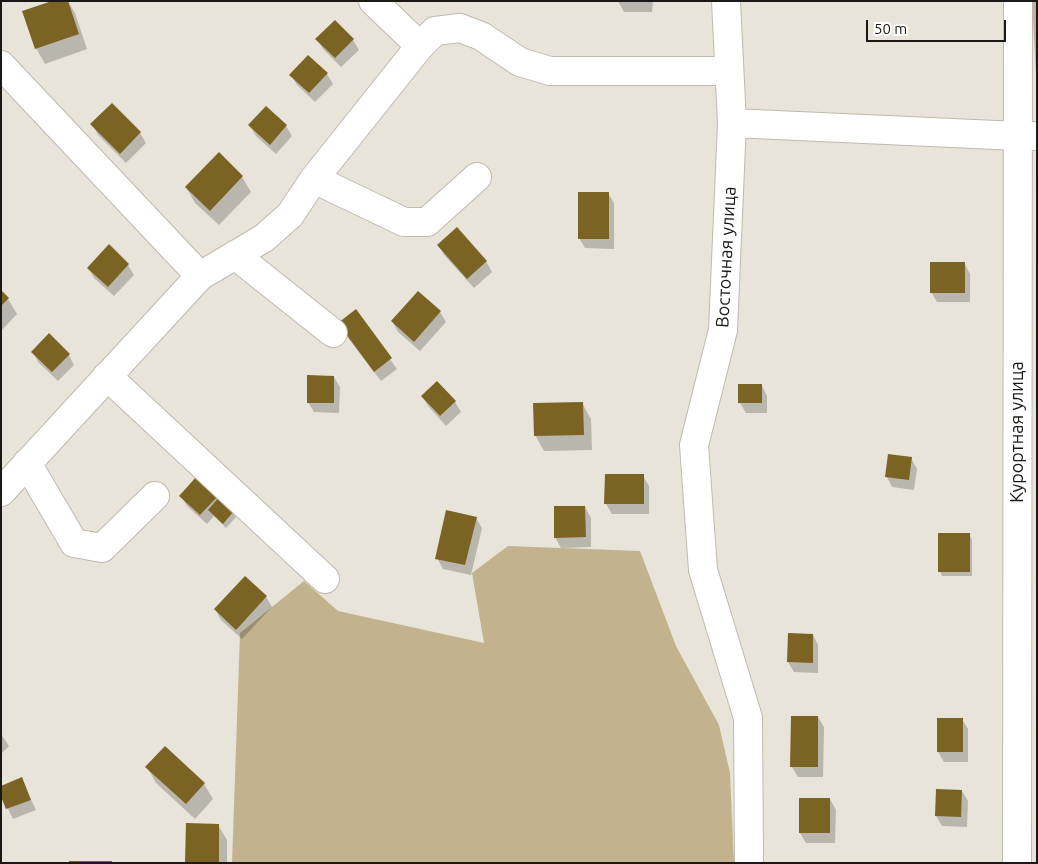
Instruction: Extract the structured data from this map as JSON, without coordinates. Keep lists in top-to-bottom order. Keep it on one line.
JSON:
{"streets":{"street":["Восточная улица","Курортная улица"]},"scale_bar":"50 m"}
